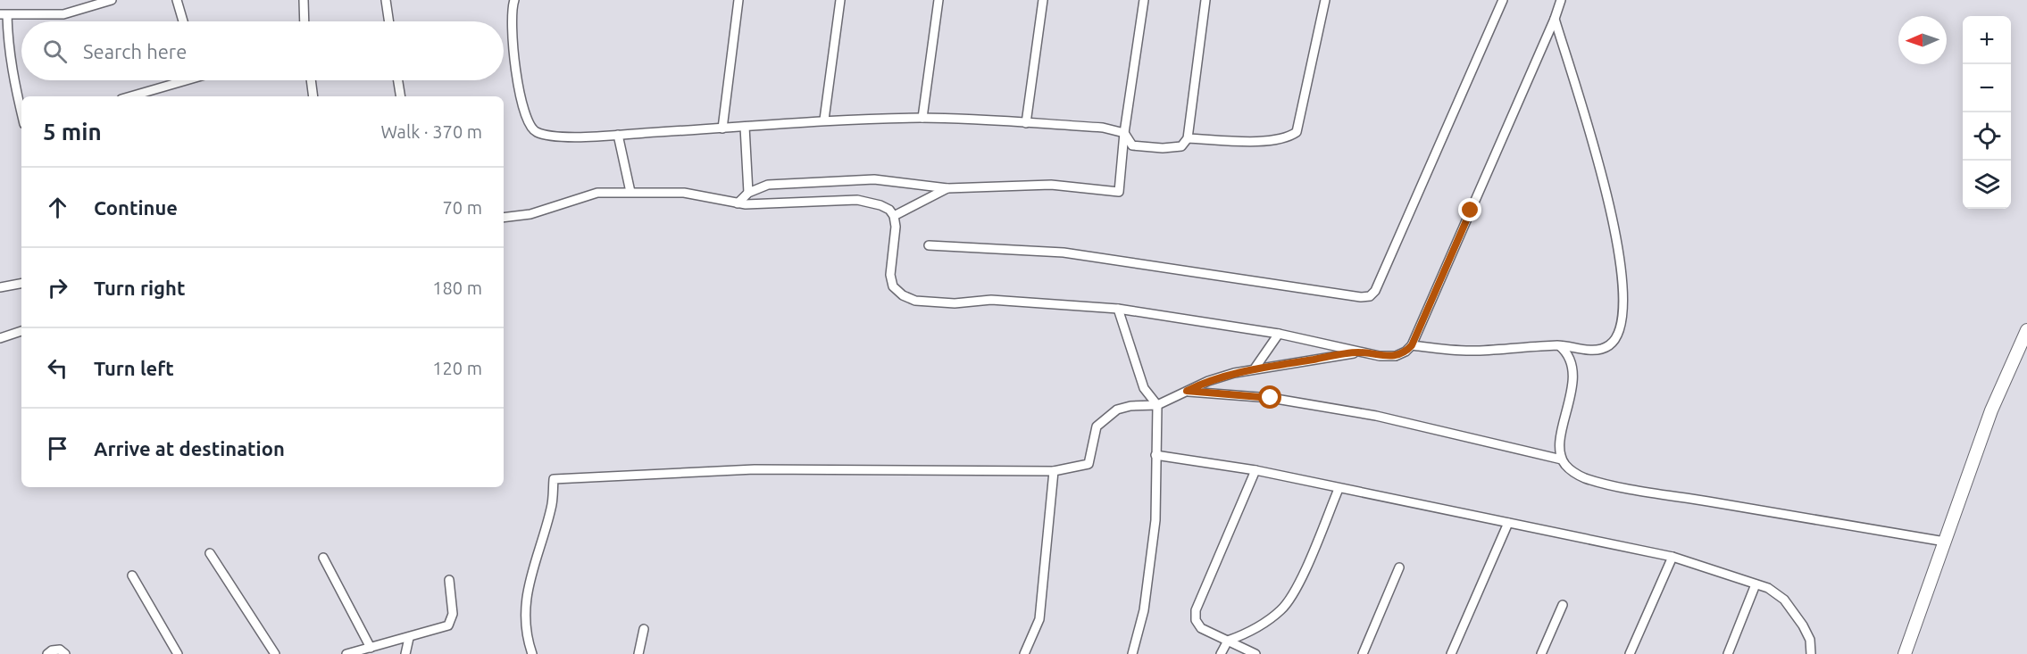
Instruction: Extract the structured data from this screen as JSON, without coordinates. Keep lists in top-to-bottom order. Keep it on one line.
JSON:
{"north":"left","page":{"map_buttons":["+","−"],"search":"Search here","heading":["5 min","Walk · 370 m"],"list":[["Continue","70 m"],["Turn right","180 m"],["Turn left","120 m"],"Arrive at destination"]}}
